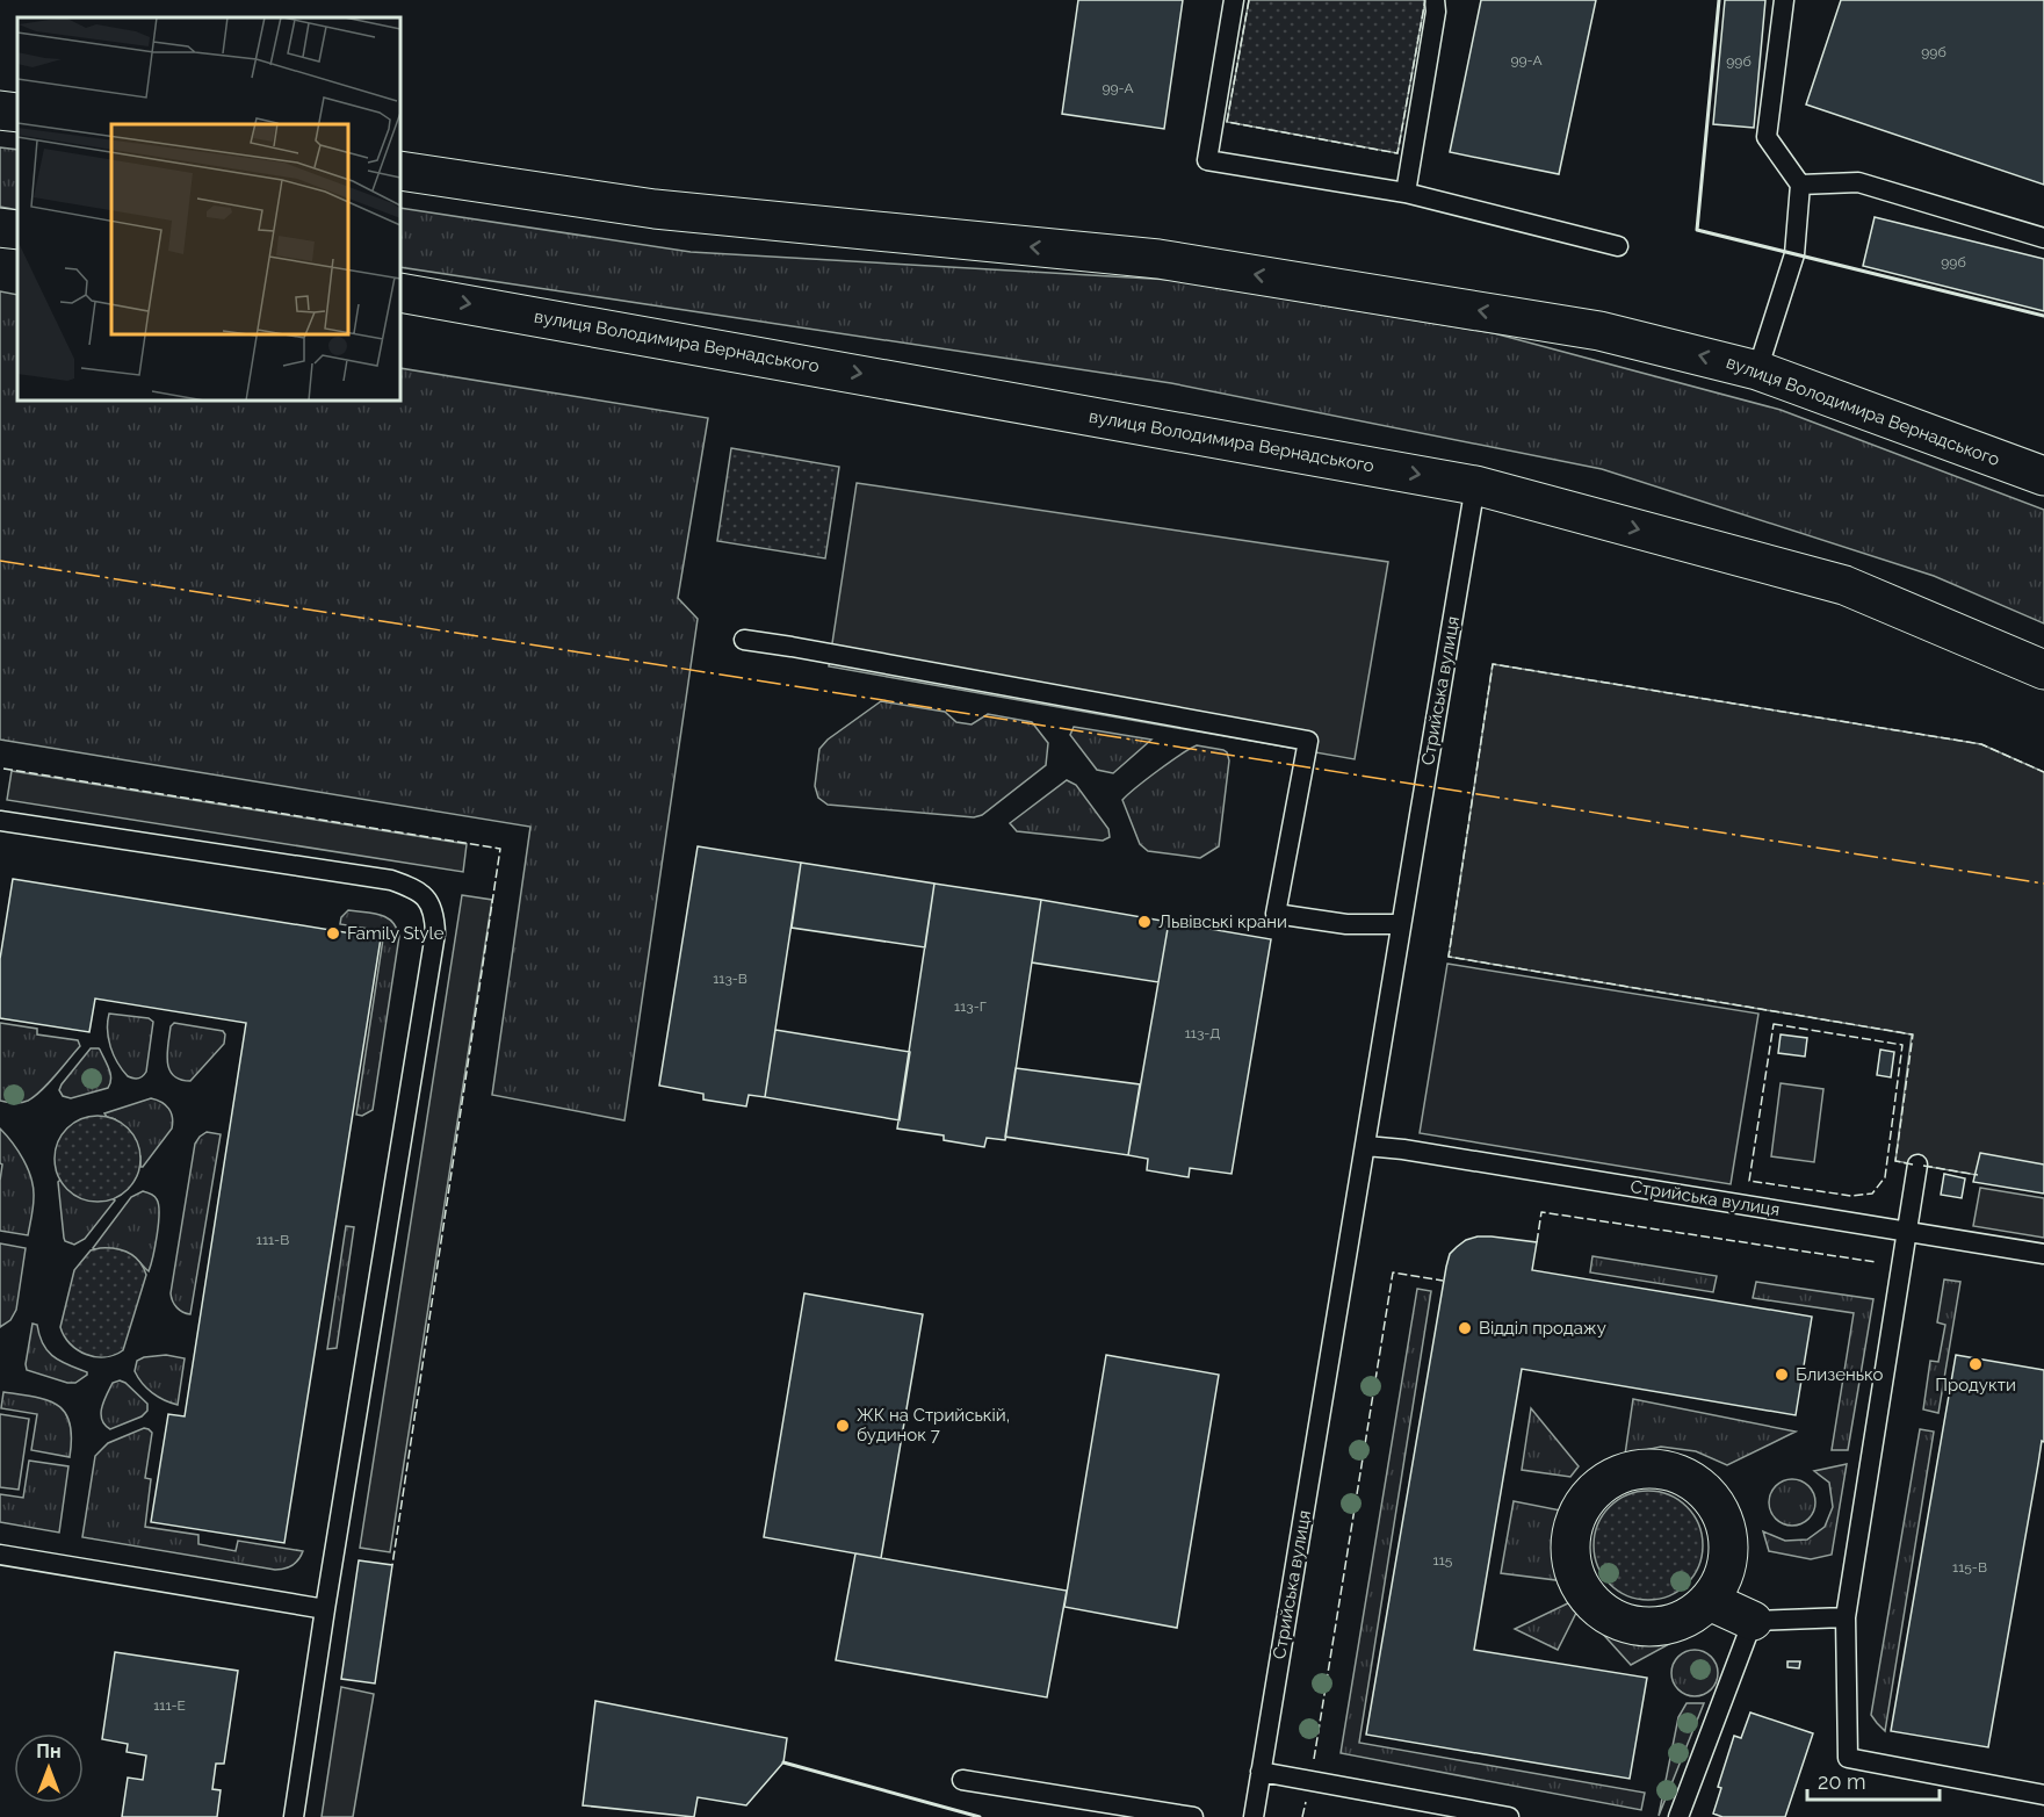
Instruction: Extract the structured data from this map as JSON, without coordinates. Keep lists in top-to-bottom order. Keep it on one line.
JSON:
{"streets":{"street":["вулиця Володимира Вернадського"],"lane":["Стрийська вулиця"]},"crossings":[["вулиця Володимира Вернадського","Стрийська вулиця"]],"places":["Львівські крани","Family Style","Відділ продажу","Продукти","Близенько","ЖК на Стрийській, будинок 7"],"house_numbers":["99б","99-А","99б","99-А","99б","113-В","113-Г","113-Д","111-В","115","115-В","111-Е"],"scale_bar":"20 m","north":"top"}
